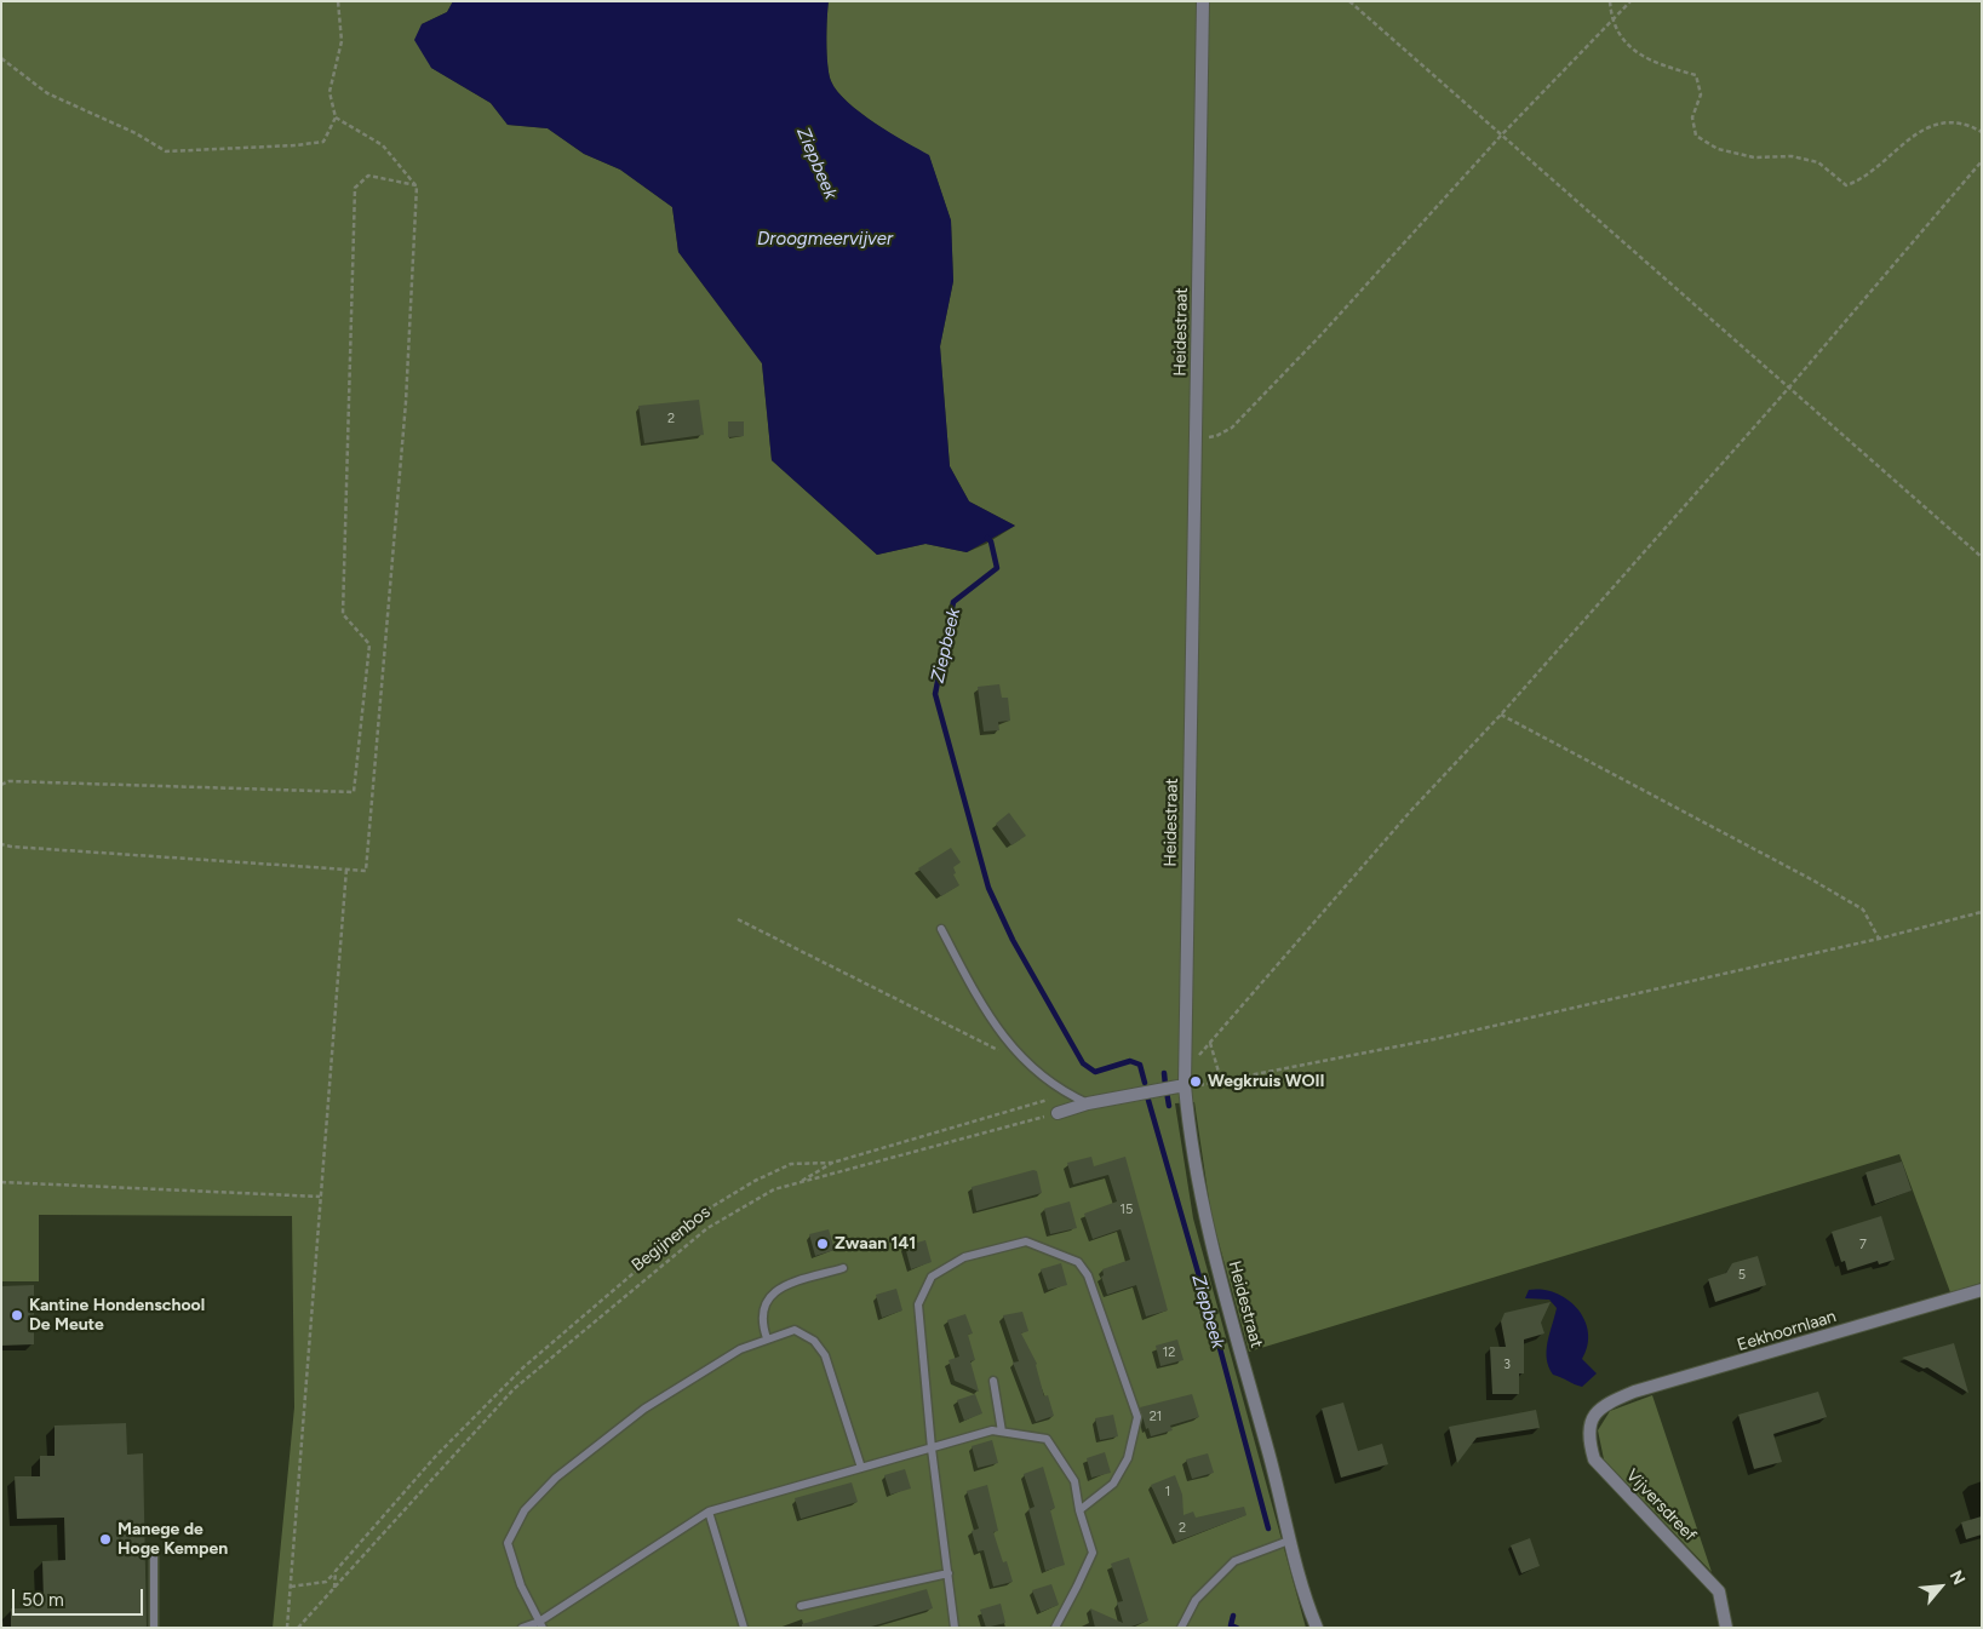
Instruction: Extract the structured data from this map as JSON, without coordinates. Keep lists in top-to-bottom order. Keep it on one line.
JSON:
{"streets":{"street":["Heidestraat","Eekhoornlaan","Vijversdreef"],"path":["Begijnenbos"]},"crossings":[["Eekhoornlaan","Vijversdreef"]],"water":["Ziepbeek","Droogmeervijver"],"places":["Wegkruis WOII","Zwaan 141","Kantine Hondenschool De Meute","Manege de Hoge Kempen"],"house_numbers":["2","15","7","5","12","3","21","1","2"],"scale_bar":"50 m","north":"top right"}
